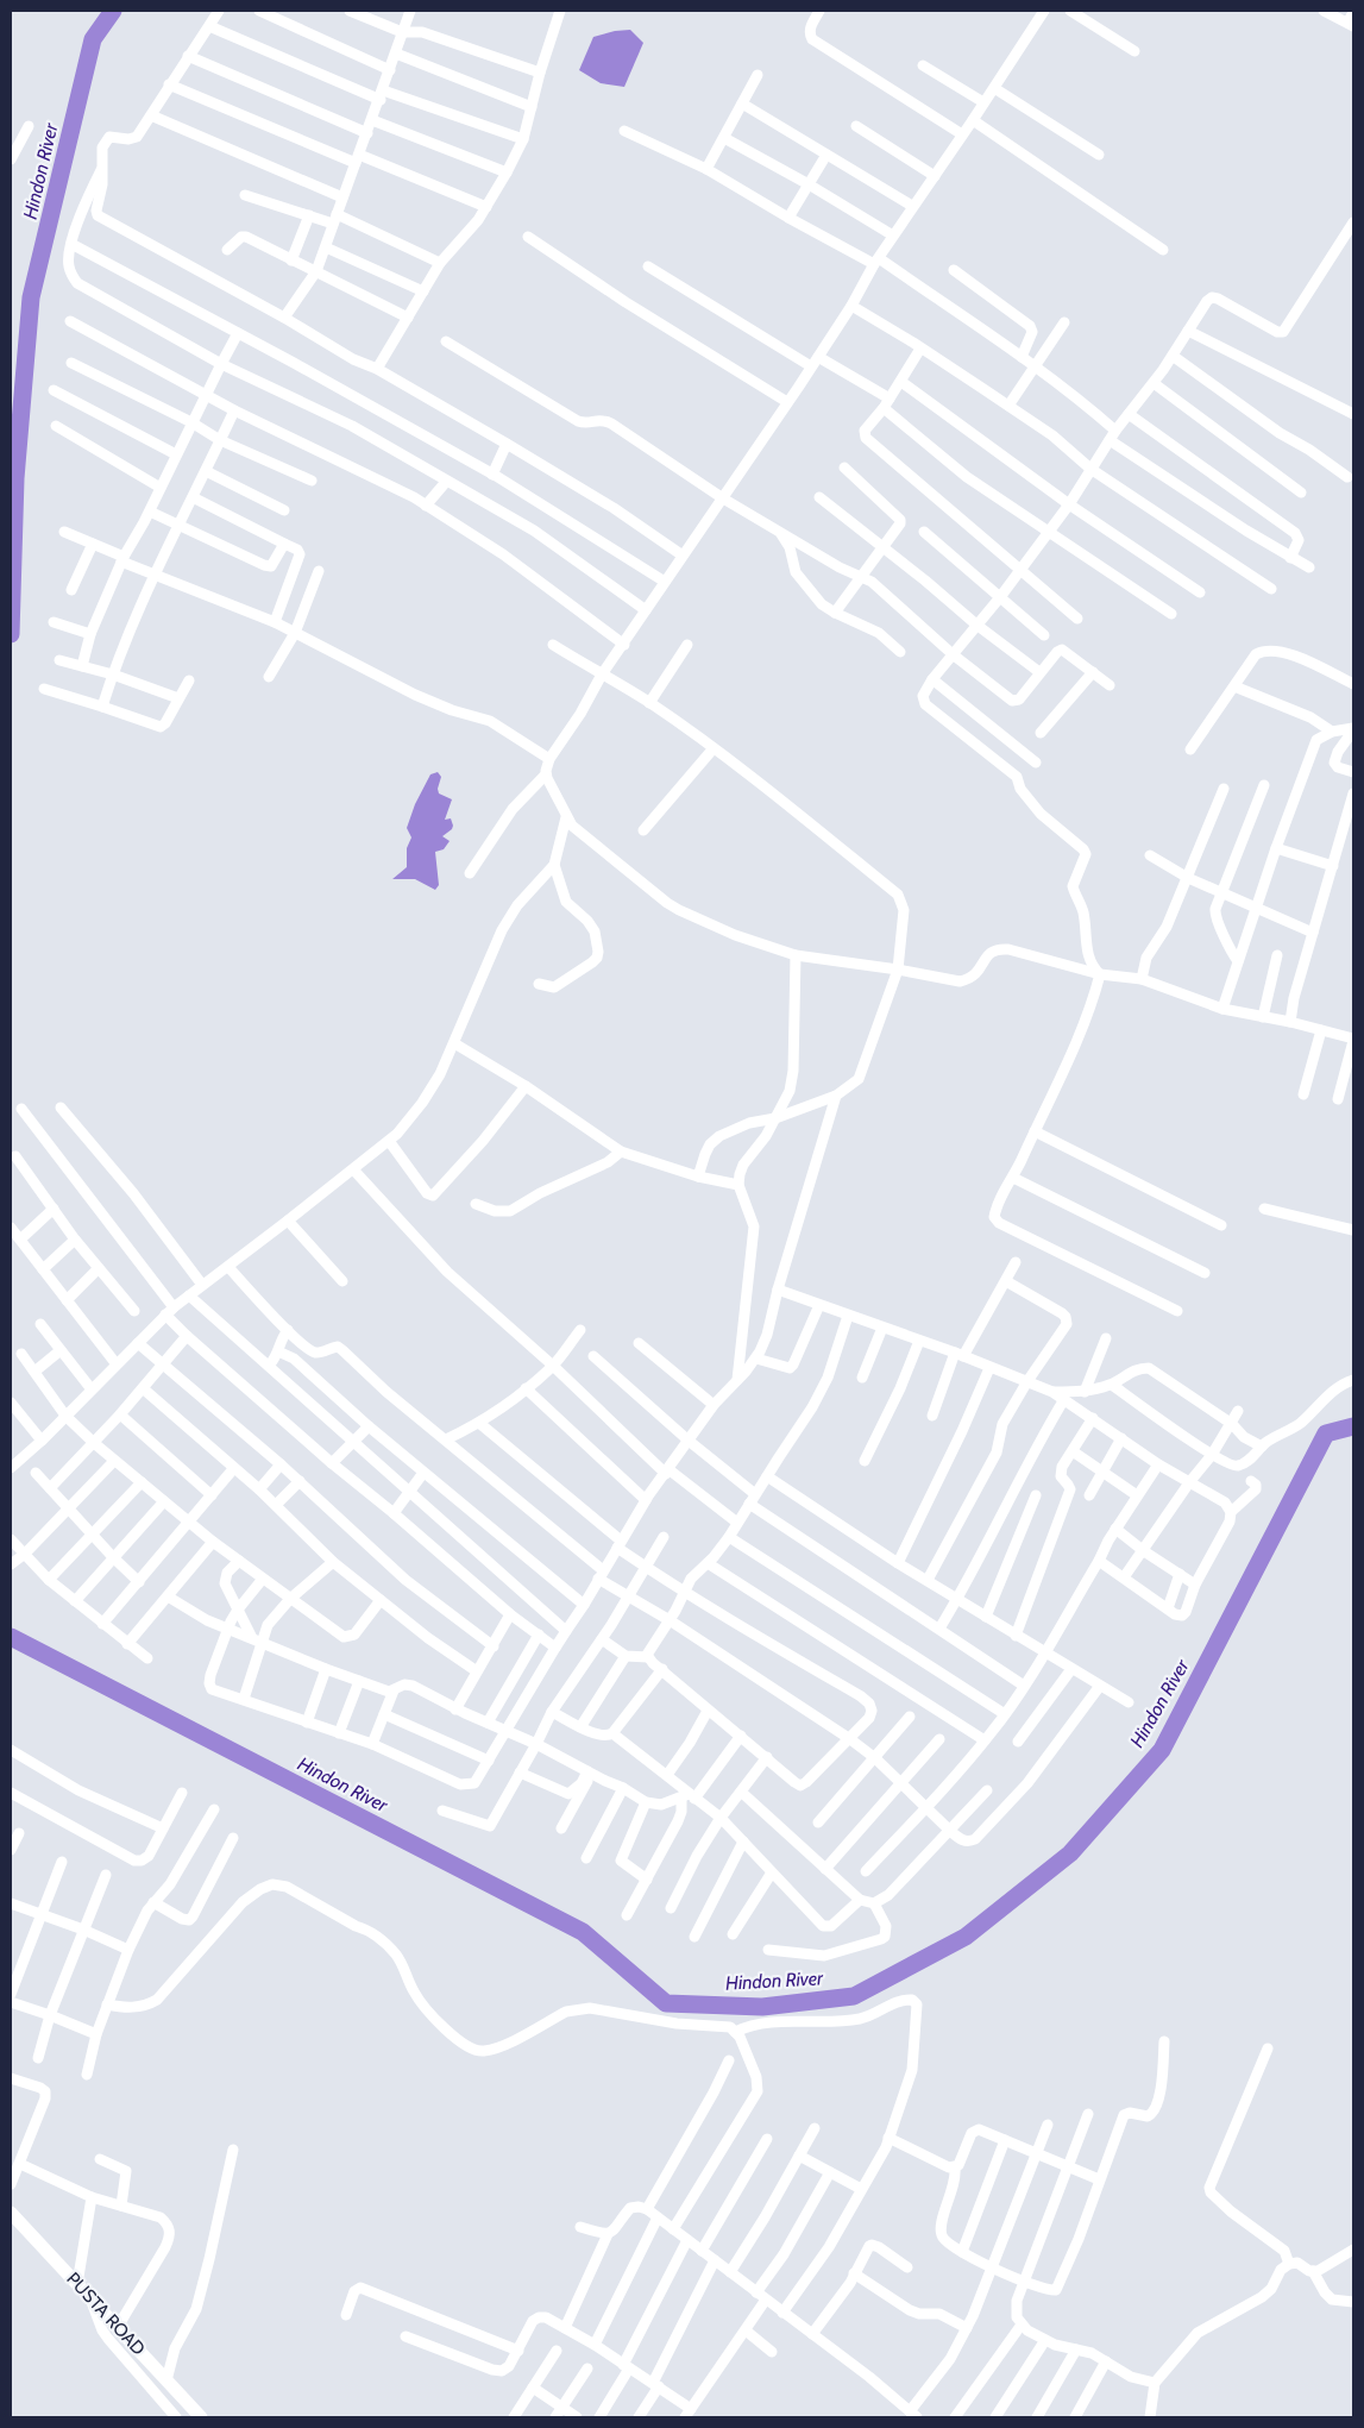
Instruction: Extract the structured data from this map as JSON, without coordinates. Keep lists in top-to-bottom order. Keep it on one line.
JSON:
{"streets":{"street":["PUSTA ROAD"]},"water":["Hindon River"]}
